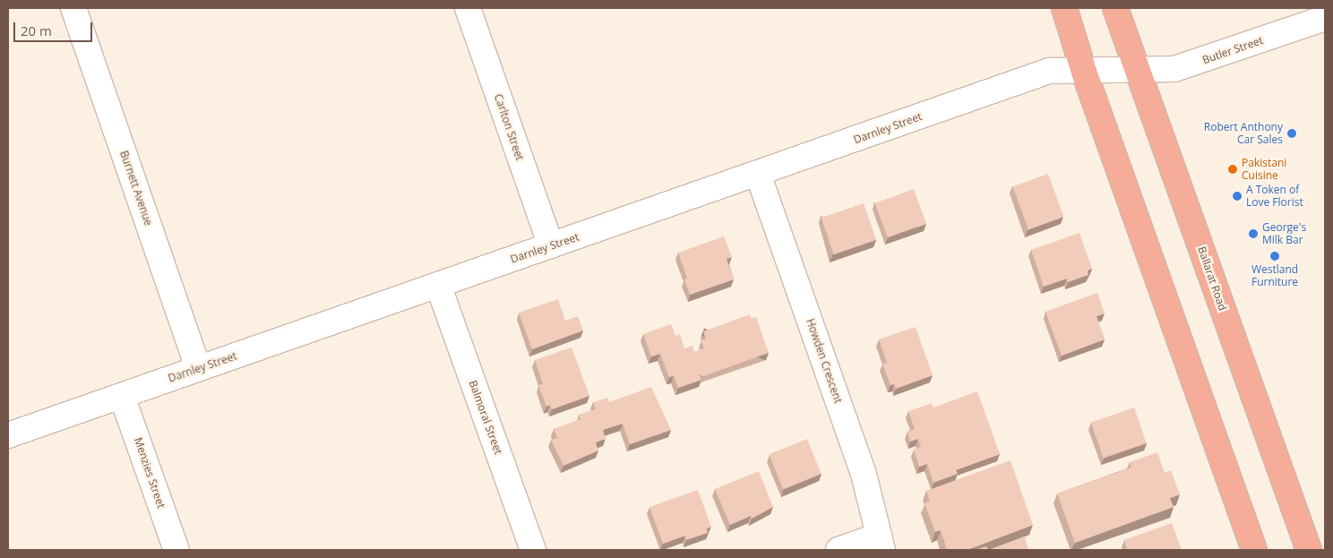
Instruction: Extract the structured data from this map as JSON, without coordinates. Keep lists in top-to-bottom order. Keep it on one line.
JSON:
{"streets":{"highway":["Ballarat Road"],"street":["Butler Street","Carlton Street","Darnley Street","Burnett Avenue","Howden Crescent","Balmoral Street","Menzies Street"]},"crossings":[["Butler Street","Darnley Street"],["Butler Street","Ballarat Road"],["Carlton Street","Darnley Street"],["Darnley Street","Burnett Avenue"],["Darnley Street","Howden Crescent"],["Darnley Street","Balmoral Street"],["Darnley Street","Menzies Street"]],"places":["Robert Anthony Car Sales","Pakistani Cuisine","A Token of Love Florist","George's Milk Bar","Westland Furniture"],"scale_bar":"20 m"}
